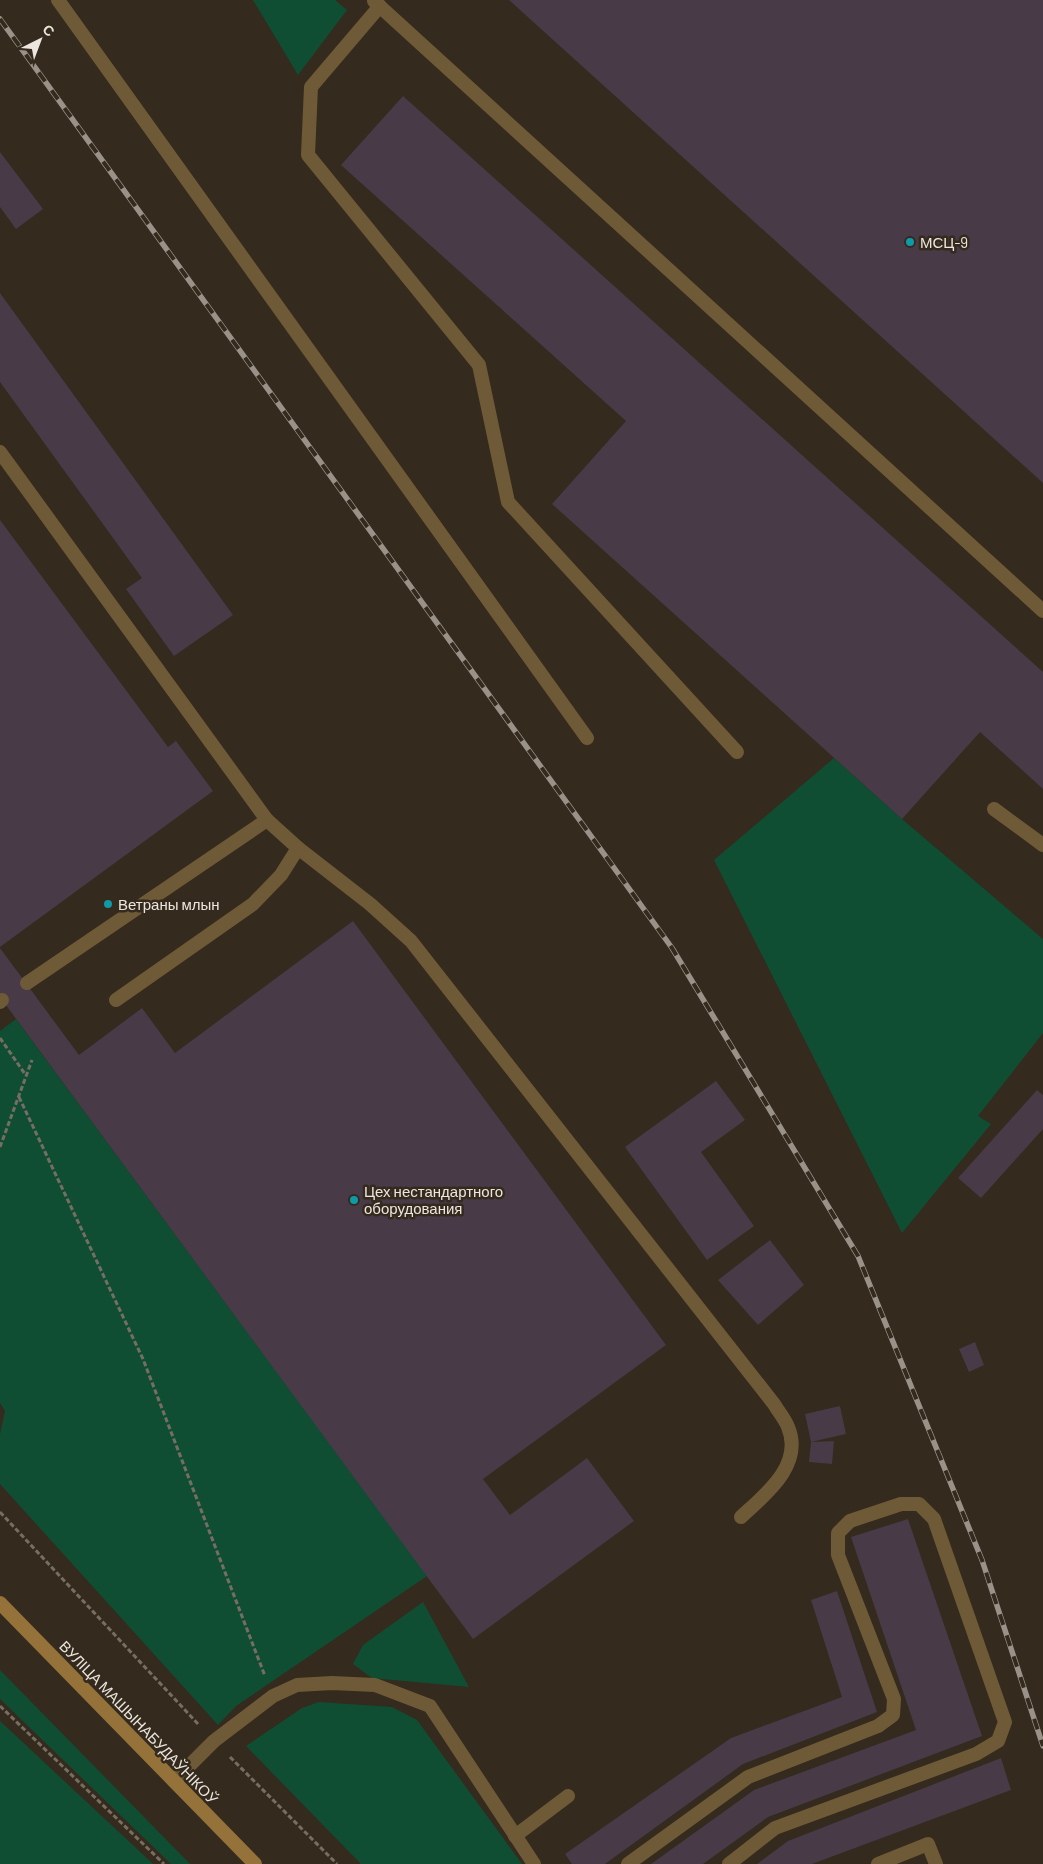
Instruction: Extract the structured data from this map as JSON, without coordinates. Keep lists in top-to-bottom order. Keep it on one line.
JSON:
{"streets":{"main road":["ВУЛІЦА МАШЫНАБУДАЎНІКОЎ"]},"places":["МСЦ-9","Ветраны млын","Цех нестандартного оборудования"],"north":"top right"}
